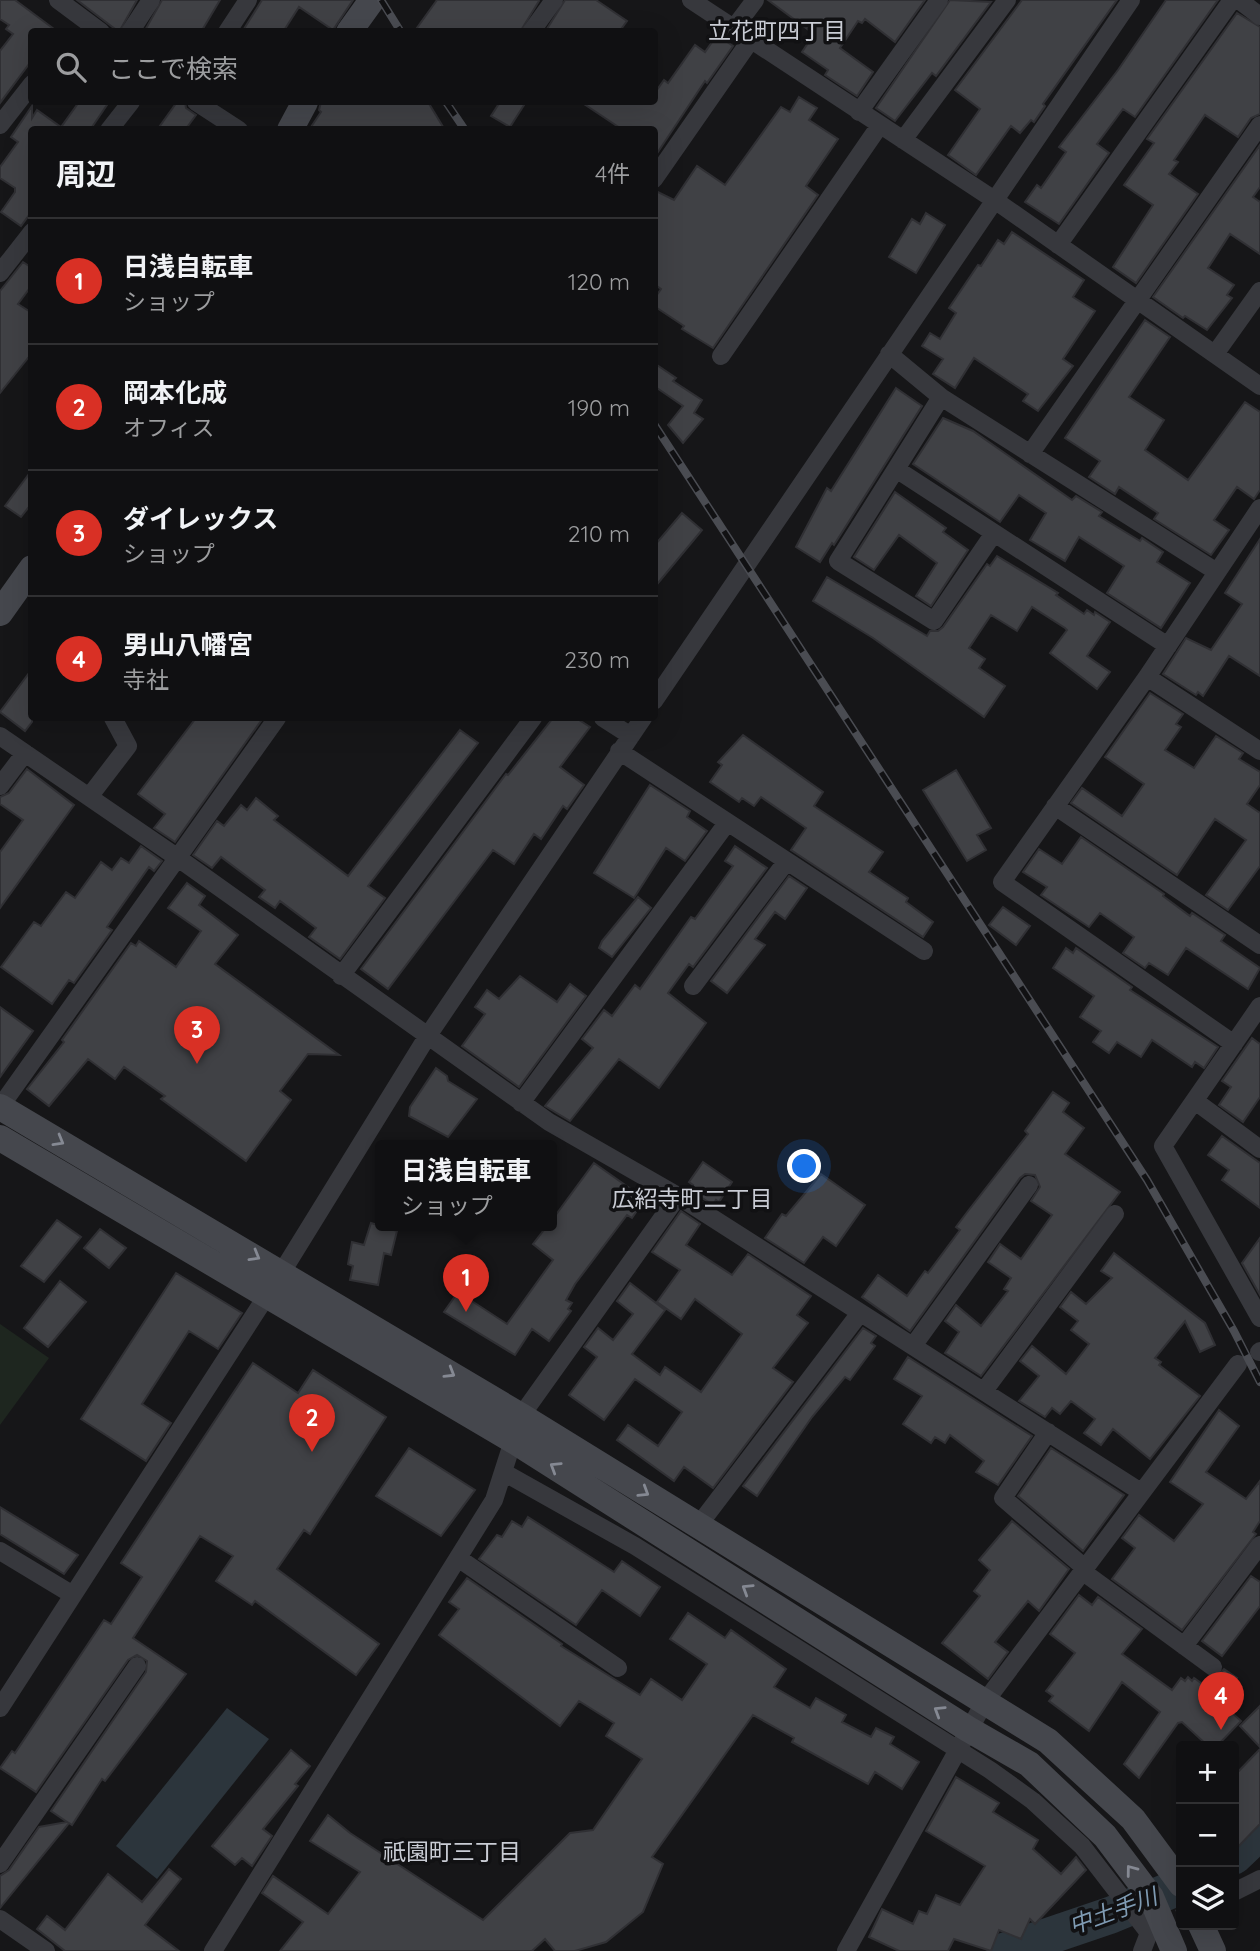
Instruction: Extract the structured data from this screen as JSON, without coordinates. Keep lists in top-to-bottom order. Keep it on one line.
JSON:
{"districts":["立花町四丁目","広紹寺町二丁目","祇園町三丁目"],"water":["中土手川"],"page":{"search":"ここで検索","heading":["周辺","4件"],"list":[{"mark":"1","name":"日浅自転車","note":"ショップ","value":"120 m"},{"mark":"2","name":"岡本化成","note":"オフィス","value":"190 m"},{"mark":"3","name":"ダイレックス","note":"ショップ","value":"210 m"},{"mark":"4","name":"男山八幡宮","note":"寺社","value":"230 m"}],"pins":["3","1","2","4"],"popup":["日浅自転車","ショップ"],"map_buttons":["+","−"]}}
